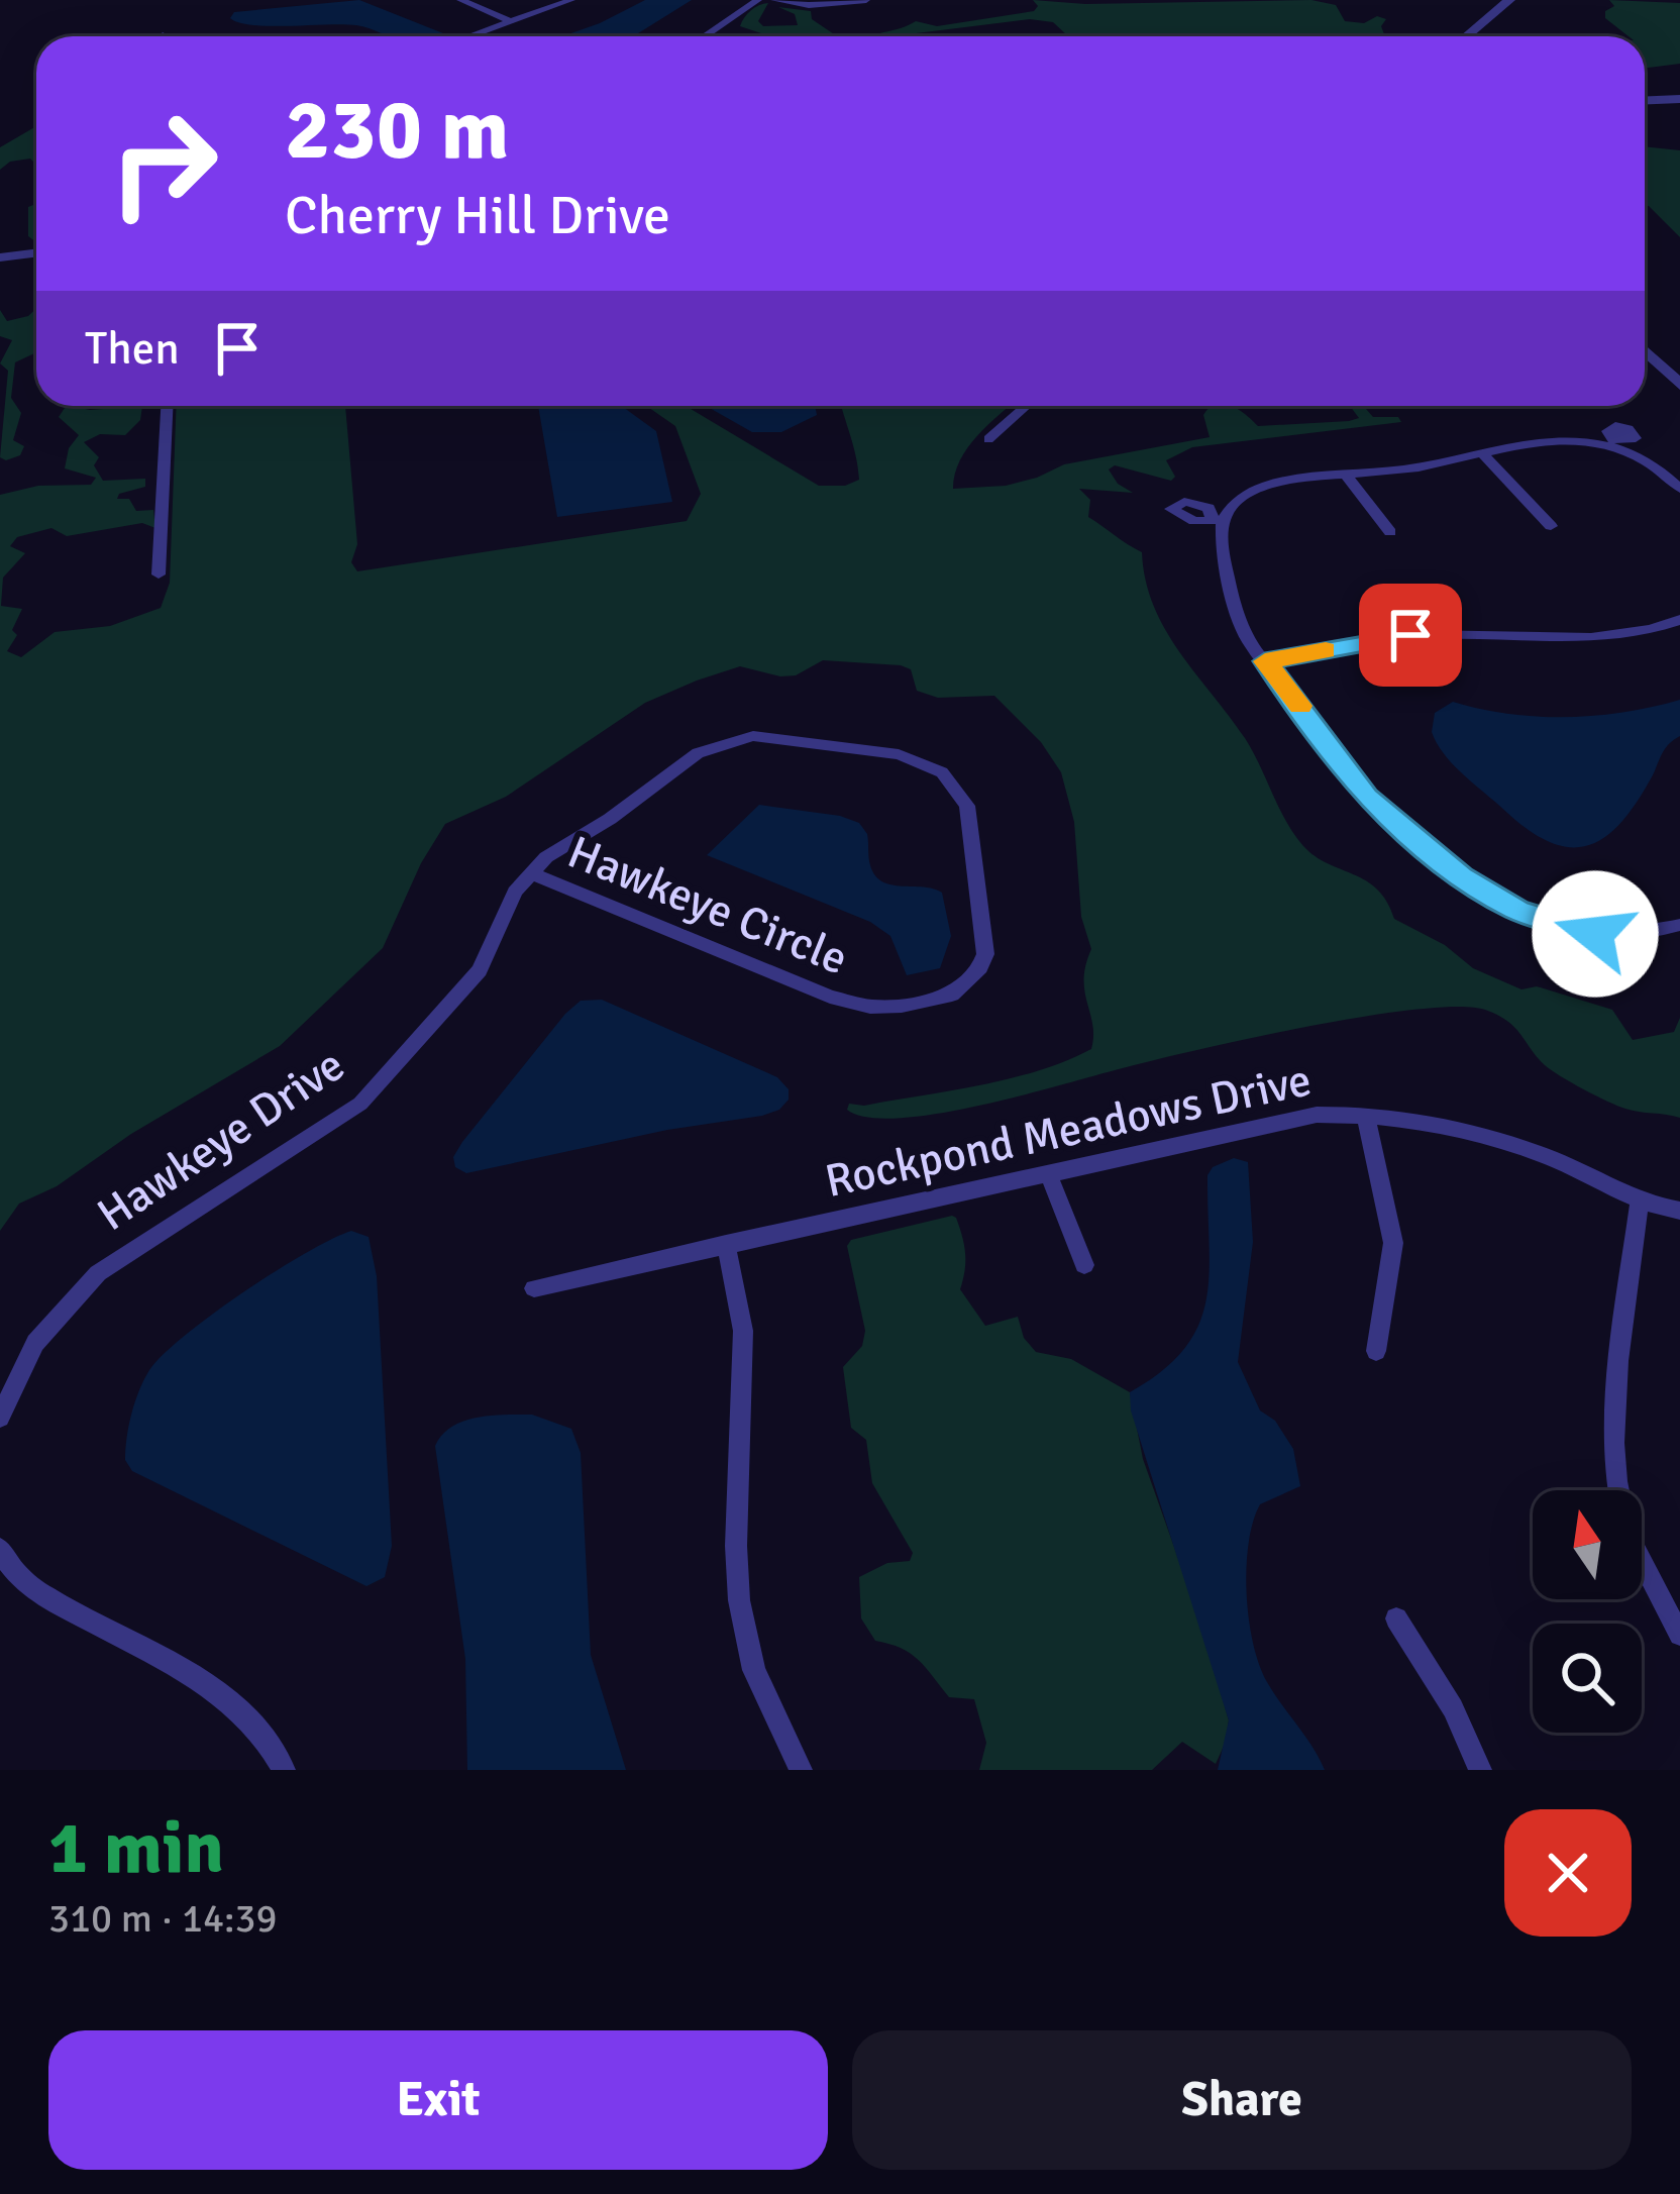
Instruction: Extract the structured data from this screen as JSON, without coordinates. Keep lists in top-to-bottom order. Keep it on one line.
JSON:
{"streets":{"street":["Hawkeye Circle","Rockpond Meadows Drive","Hawkeye Drive"]},"crossings":[["Hawkeye Circle","Hawkeye Drive"]],"north":"top","page":{"turn":["230 m","Cherry Hill Drive"],"then":"Then","heading":["1 min","310 m · 14:39"],"buttons":["Exit","Share"]}}
